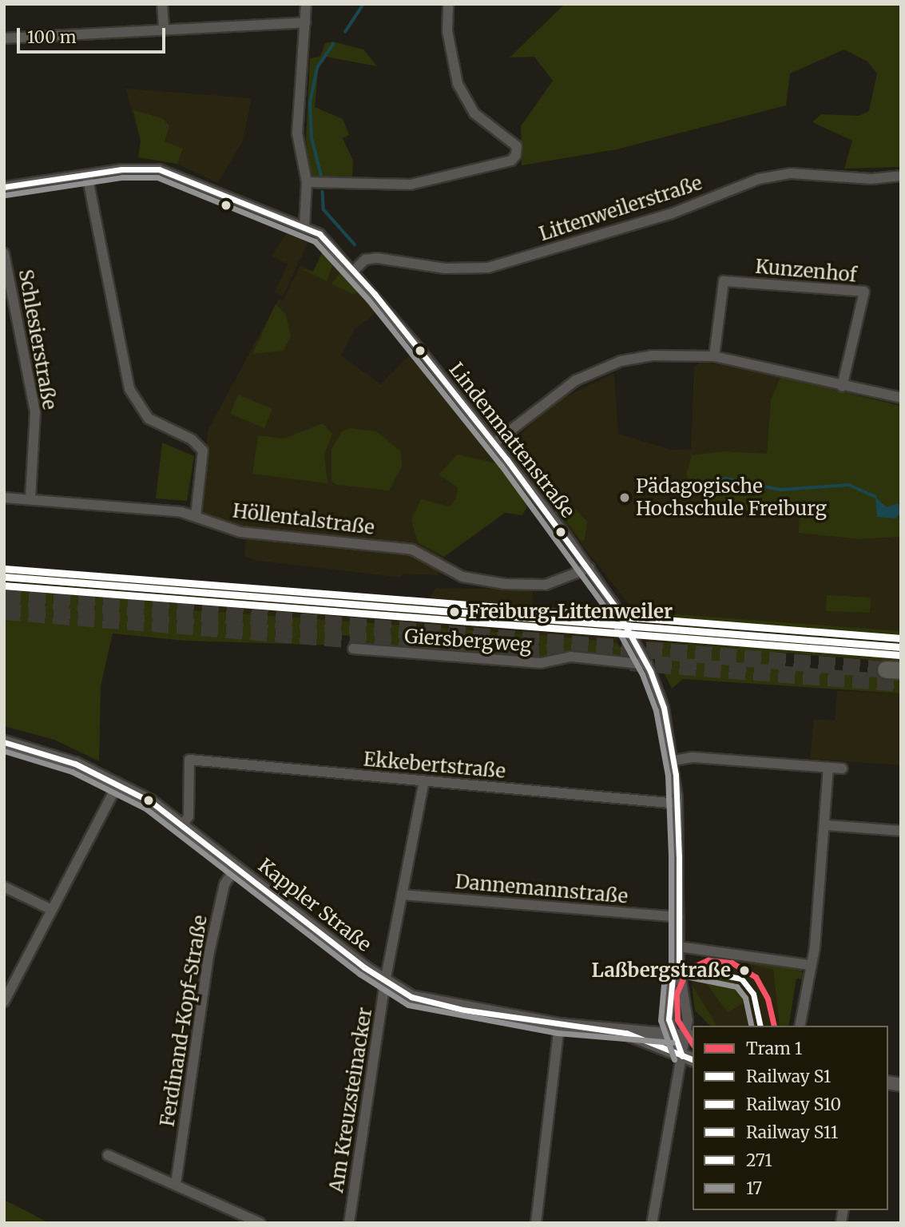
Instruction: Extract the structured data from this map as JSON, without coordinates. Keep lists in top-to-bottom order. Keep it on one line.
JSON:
{"streets":{"street":["Littenweilerstraße","Kunzenhof","Schlesierstraße","Lindenmattenstraße","Höllentalstraße","Giersbergweg","Ekkebertstraße","Dannemannstraße","Kappler Straße","Ferdinand-Kopf-Straße","Am Kreuzsteinacker"]},"crossings":[["Littenweilerstraße","Lindenmattenstraße"],["Schlesierstraße","Höllentalstraße"],["Lindenmattenstraße","Höllentalstraße"],["Lindenmattenstraße","Giersbergweg"],["Lindenmattenstraße","Ekkebertstraße"],["Lindenmattenstraße","Dannemannstraße"],["Lindenmattenstraße","Kappler Straße"],["Ekkebertstraße","Kappler Straße"],["Ekkebertstraße","Am Kreuzsteinacker"],["Dannemannstraße","Am Kreuzsteinacker"],["Kappler Straße","Ferdinand-Kopf-Straße"],["Kappler Straße","Am Kreuzsteinacker"]],"places":["Pädagogische Hochschule Freiburg","Freiburg-Littenweiler","Laßbergstraße"],"lines":["transit line 271","transit line 17","rail line S11","rail line S1","rail line S10","tram line 1"],"legend":["Tram 1","Railway S1","Railway S10","Railway S11","271","17"],"scale_bar":"100 m"}
